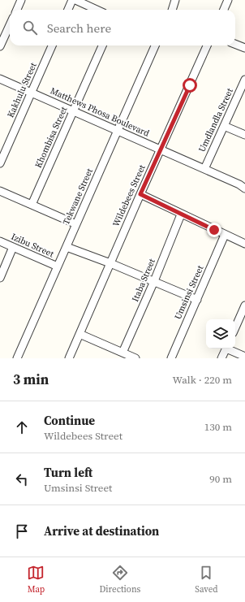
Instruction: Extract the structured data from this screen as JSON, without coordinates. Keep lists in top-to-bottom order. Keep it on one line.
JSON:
{"streets":{"street":["Kakhulu Street","Matthews Phosa Boulevard","Umdlandla Street","Khombisa Street","Wildebees Street","Tekwane Street","Izibu Street","Itaba Street","Umsinsi Street"]},"crossings":[["Kakhulu Street","Matthews Phosa Boulevard"],["Matthews Phosa Boulevard","Umdlandla Street"],["Matthews Phosa Boulevard","Khombisa Street"],["Matthews Phosa Boulevard","Wildebees Street"],["Matthews Phosa Boulevard","Tekwane Street"],["Tekwane Street","Izibu Street"]],"page":{"search":"Search here","heading":["3 min","Walk · 220 m"],"list":[["Continue","Wildebees Street","130 m"],["Turn left","Umsinsi Street","90 m"],"Arrive at destination"],"nav":["Map","Directions","Saved"]}}
